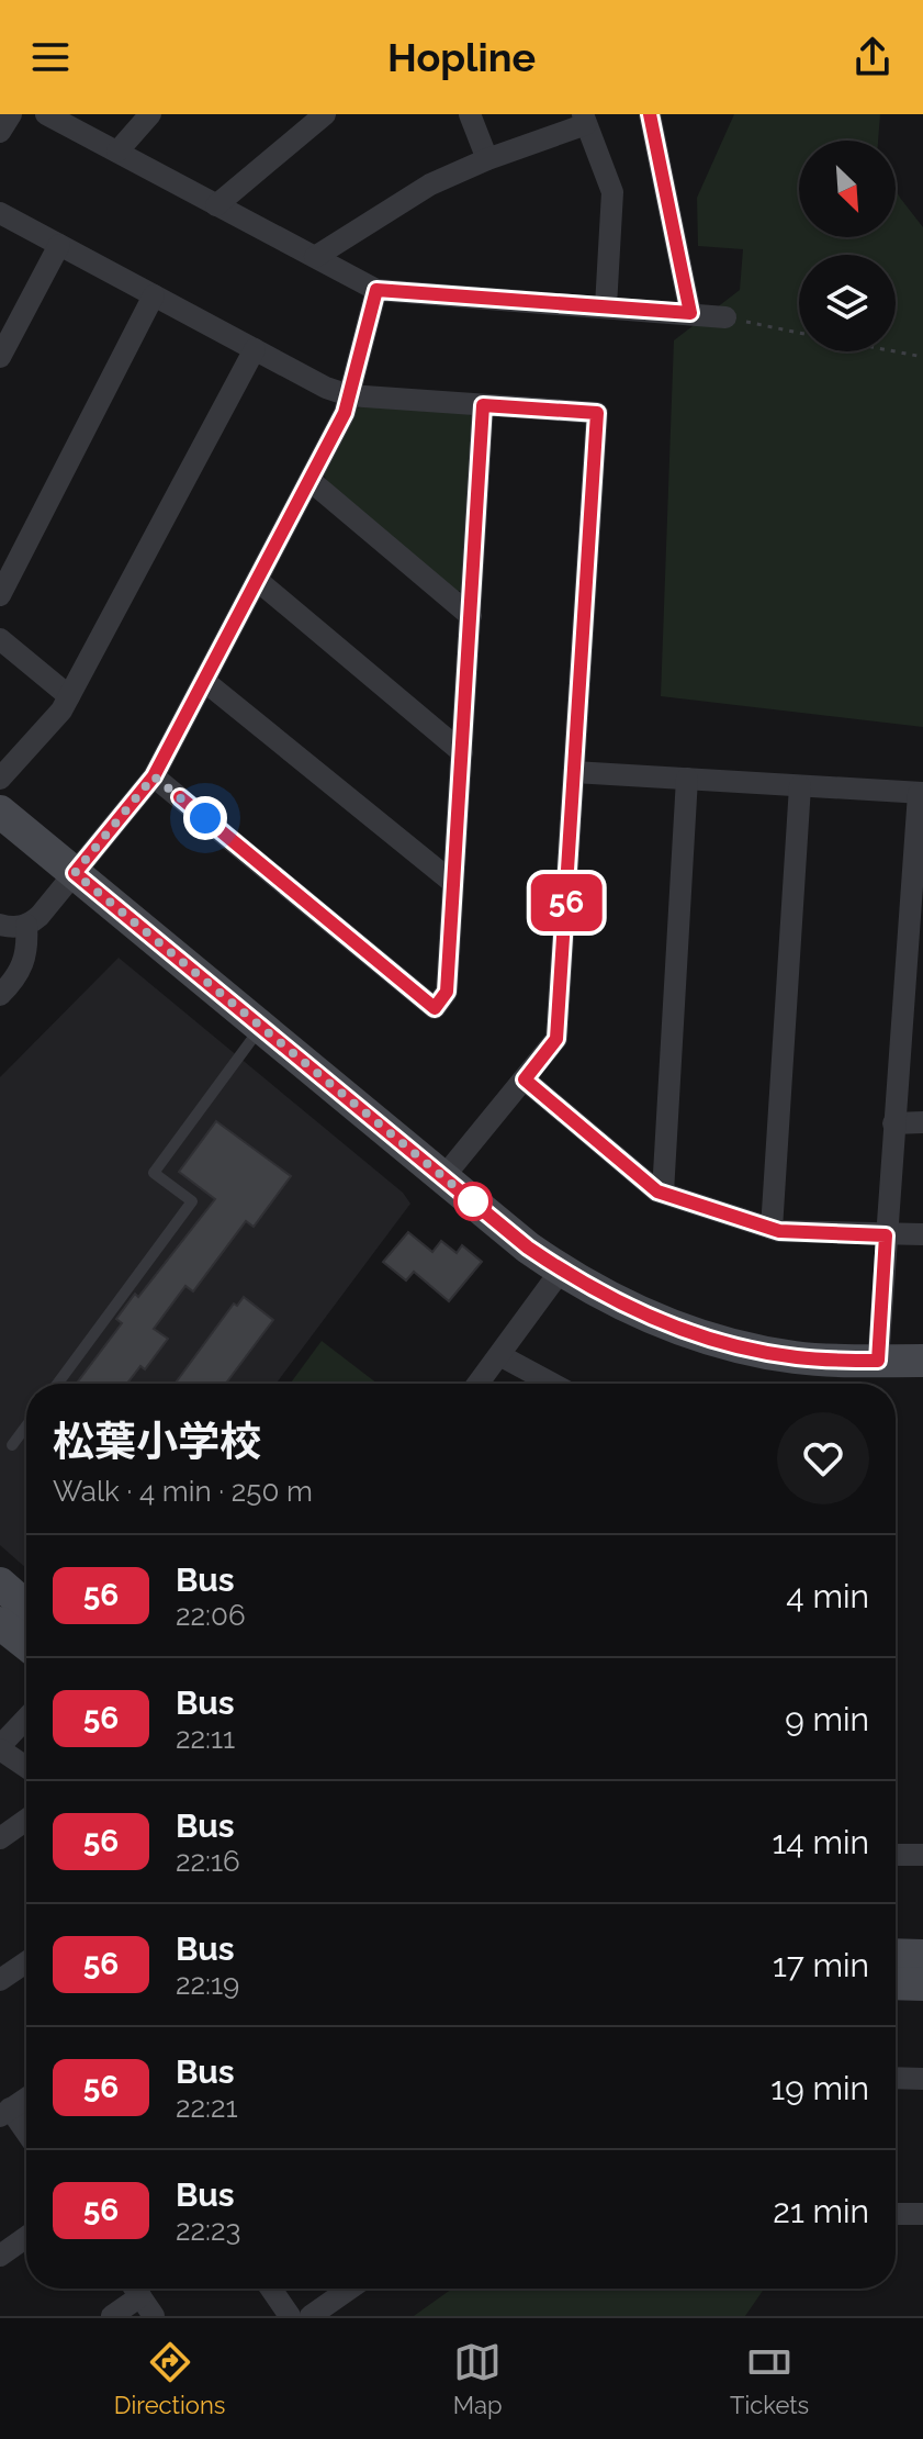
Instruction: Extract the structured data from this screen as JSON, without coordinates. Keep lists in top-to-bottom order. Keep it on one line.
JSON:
{"lines":["bus line 56"],"north":"bottom right","page":{"header":"Hopline","on_map":"56","heading":["松葉小学校","Walk · 4 min · 250 m"],"list":[{"mark":"56","name":"Bus","note":"22:06","value":"4 min"},{"mark":"56","name":"Bus","note":"22:11","value":"9 min"},{"mark":"56","name":"Bus","note":"22:16","value":"14 min"},{"mark":"56","name":"Bus","note":"22:19","value":"17 min"},{"mark":"56","name":"Bus","note":"22:21","value":"19 min"},{"mark":"56","name":"Bus","note":"22:23","value":"21 min"}],"tabs":["Directions","Map","Tickets"]}}
